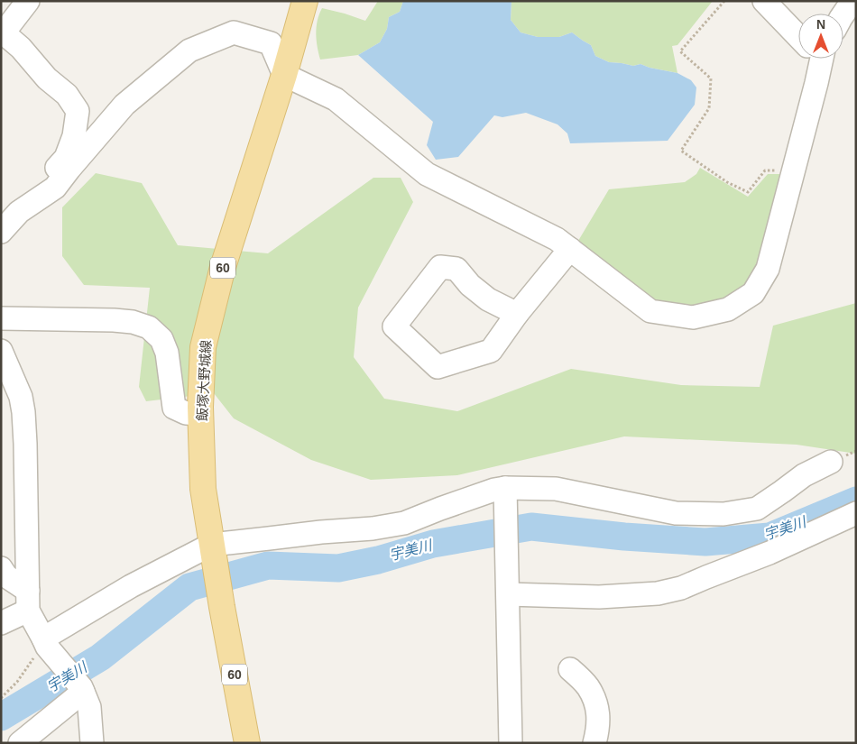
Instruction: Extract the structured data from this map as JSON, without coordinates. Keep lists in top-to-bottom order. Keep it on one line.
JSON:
{"streets":{"main road":["60","飯塚大野城線"]},"water":["宇美川"],"north":"top"}
